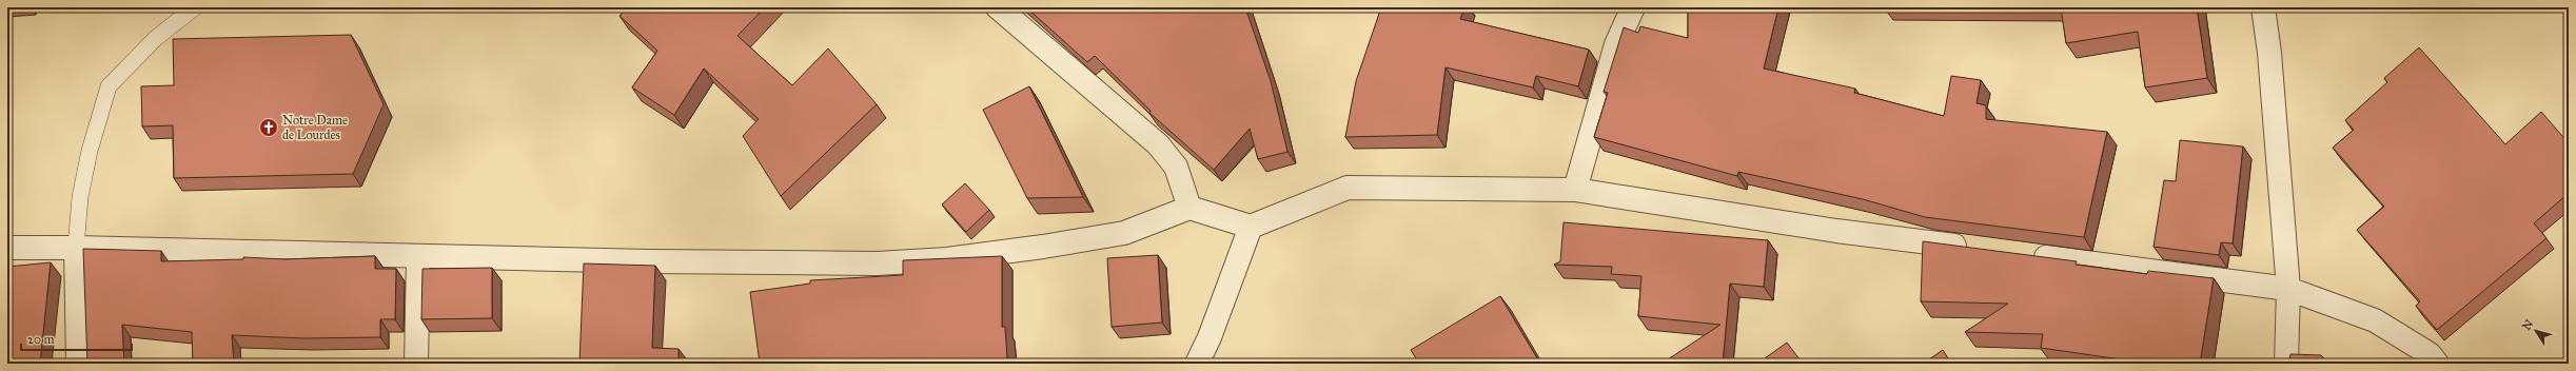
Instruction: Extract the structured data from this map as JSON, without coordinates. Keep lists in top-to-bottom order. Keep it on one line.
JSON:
{"places":{"church":["Notre Dame de Lourdes"]},"scale_bar":"20 m","north":"top left"}
